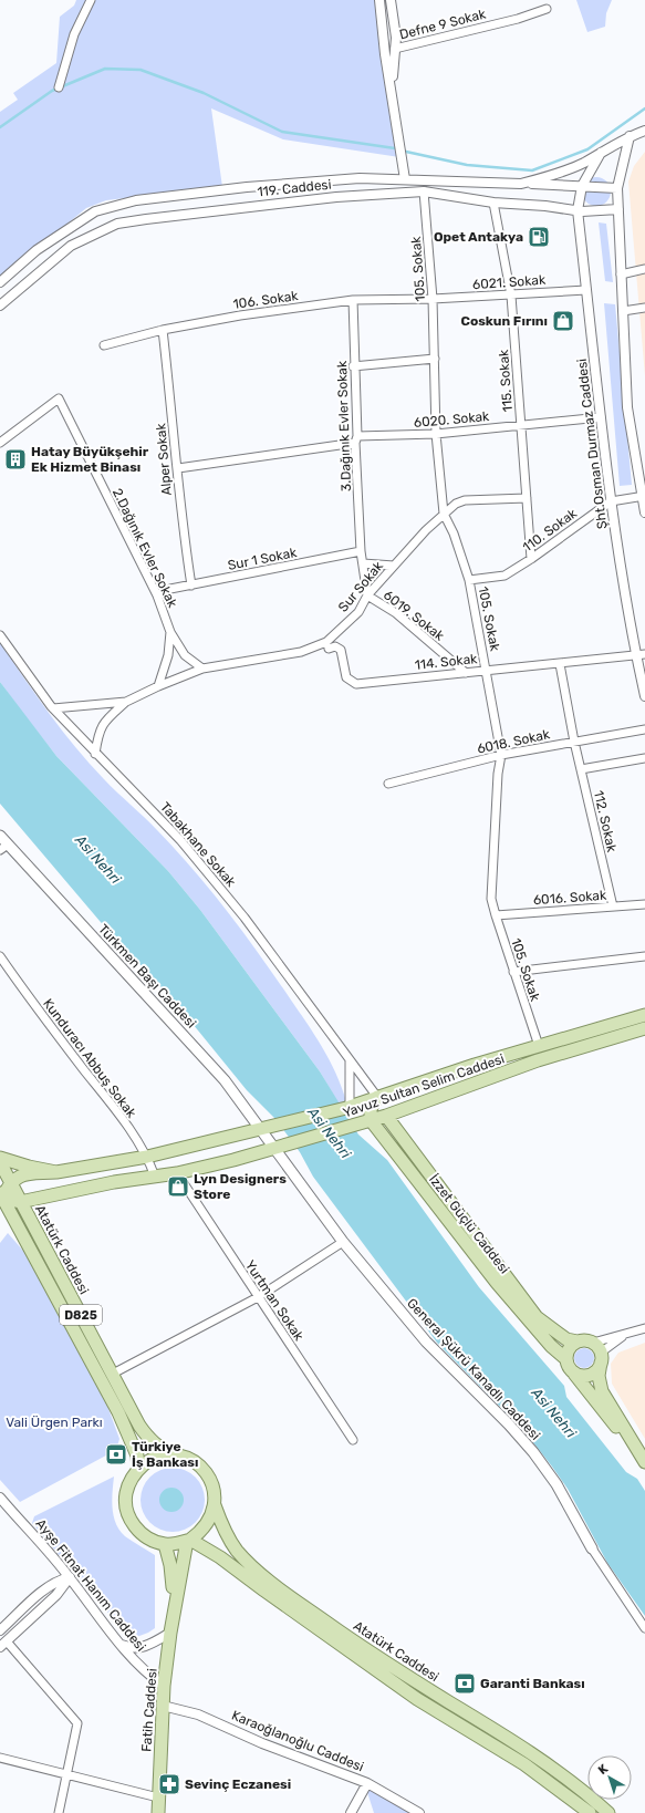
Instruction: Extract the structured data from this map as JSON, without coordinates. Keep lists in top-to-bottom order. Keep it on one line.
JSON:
{"streets":{"main road":["Türkmen Başı Caddesi","Yavuz Sultan Selim Caddesi","İzzet Güçlü Caddesi","Atatürk Caddesi","D825","General Şükrü Kanadlı Caddesi","Fatih Caddesi"],"street":["Defne 9 Sokak","119. Caddesi","105. Sokak","6021. Sokak","106. Sokak","115. Sokak","6020. Sokak","3.Dağınık Evler Sokak","Şht.Osman Durmaz Caddesi","Alper Sokak","110. Sokak","2.Dağınık Evler Sokak","Sur 1 Sokak","Sur Sokak","6019. Sokak","114. Sokak","6018. Sokak","112. Sokak","Tabakhane Sokak","6016. Sokak","Kunduracı Abbuş Sokak","Yurtman Sokak","Ayşe Fitnat Hanım Caddesi","Karaoğlanoğlu Caddesi"]},"crossings":[["119. Caddesi","105. Sokak"],["119. Caddesi","115. Sokak"],["119. Caddesi","Şht.Osman Durmaz Caddesi"],["105. Sokak","6021. Sokak"],["105. Sokak","106. Sokak"],["105. Sokak","6020. Sokak"],["105. Sokak","110. Sokak"],["105. Sokak","Sur Sokak"],["105. Sokak","114. Sokak"],["105. Sokak","6018. Sokak"],["105. Sokak","6016. Sokak"],["105. Sokak","Yavuz Sultan Selim Caddesi"],["6021. Sokak","106. Sokak"],["6021. Sokak","115. Sokak"],["6021. Sokak","Şht.Osman Durmaz Caddesi"],["106. Sokak","3.Dağınık Evler Sokak"],["106. Sokak","Alper Sokak"],["115. Sokak","6020. Sokak"],["115. Sokak","110. Sokak"],["115. Sokak","Sur Sokak"],["6020. Sokak","3.Dağınık Evler Sokak"],["6020. Sokak","Şht.Osman Durmaz Caddesi"],["6020. Sokak","Alper Sokak"],["3.Dağınık Evler Sokak","Sur 1 Sokak"],["Şht.Osman Durmaz Caddesi","110. Sokak"],["Şht.Osman Durmaz Caddesi","114. Sokak"],["Alper Sokak","Sur 1 Sokak"],["2.Dağınık Evler Sokak","Sur 1 Sokak"],["2.Dağınık Evler Sokak","Sur Sokak"],["Sur Sokak","6019. Sokak"],["Sur Sokak","Tabakhane Sokak"],["6019. Sokak","114. Sokak"],["114. Sokak","112. Sokak"],["6018. Sokak","112. Sokak"],["112. Sokak","6016. Sokak"],["Tabakhane Sokak","Yavuz Sultan Selim Caddesi"],["Türkmen Başı Caddesi","Yavuz Sultan Selim Caddesi"],["Türkmen Başı Caddesi","General Şükrü Kanadlı Caddesi"],["Kunduracı Abbuş Sokak","Yavuz Sultan Selim Caddesi"],["Yavuz Sultan Selim Caddesi","İzzet Güçlü Caddesi"],["Yavuz Sultan Selim Caddesi","Atatürk Caddesi"],["Yavuz Sultan Selim Caddesi","Yurtman Sokak"],["Yavuz Sultan Selim Caddesi","General Şükrü Kanadlı Caddesi"],["Atatürk Caddesi","Fatih Caddesi"],["Ayşe Fitnat Hanım Caddesi","Fatih Caddesi"],["Fatih Caddesi","Karaoğlanoğlu Caddesi"]],"water":["Asi Nehri"],"parks":["Vali Ürgen Parkı"],"places":{"fuel station":["Opet Antakya"],"shop":["Coskun Fırını","Lyn Designers Store"],"building":["Hatay Büyükşehir Ek Hizmet Binası"],"bank":["Türkiye İş Bankası","Garanti Bankası"],"pharmacy":["Sevinç Eczanesi"]},"north":"top left"}
